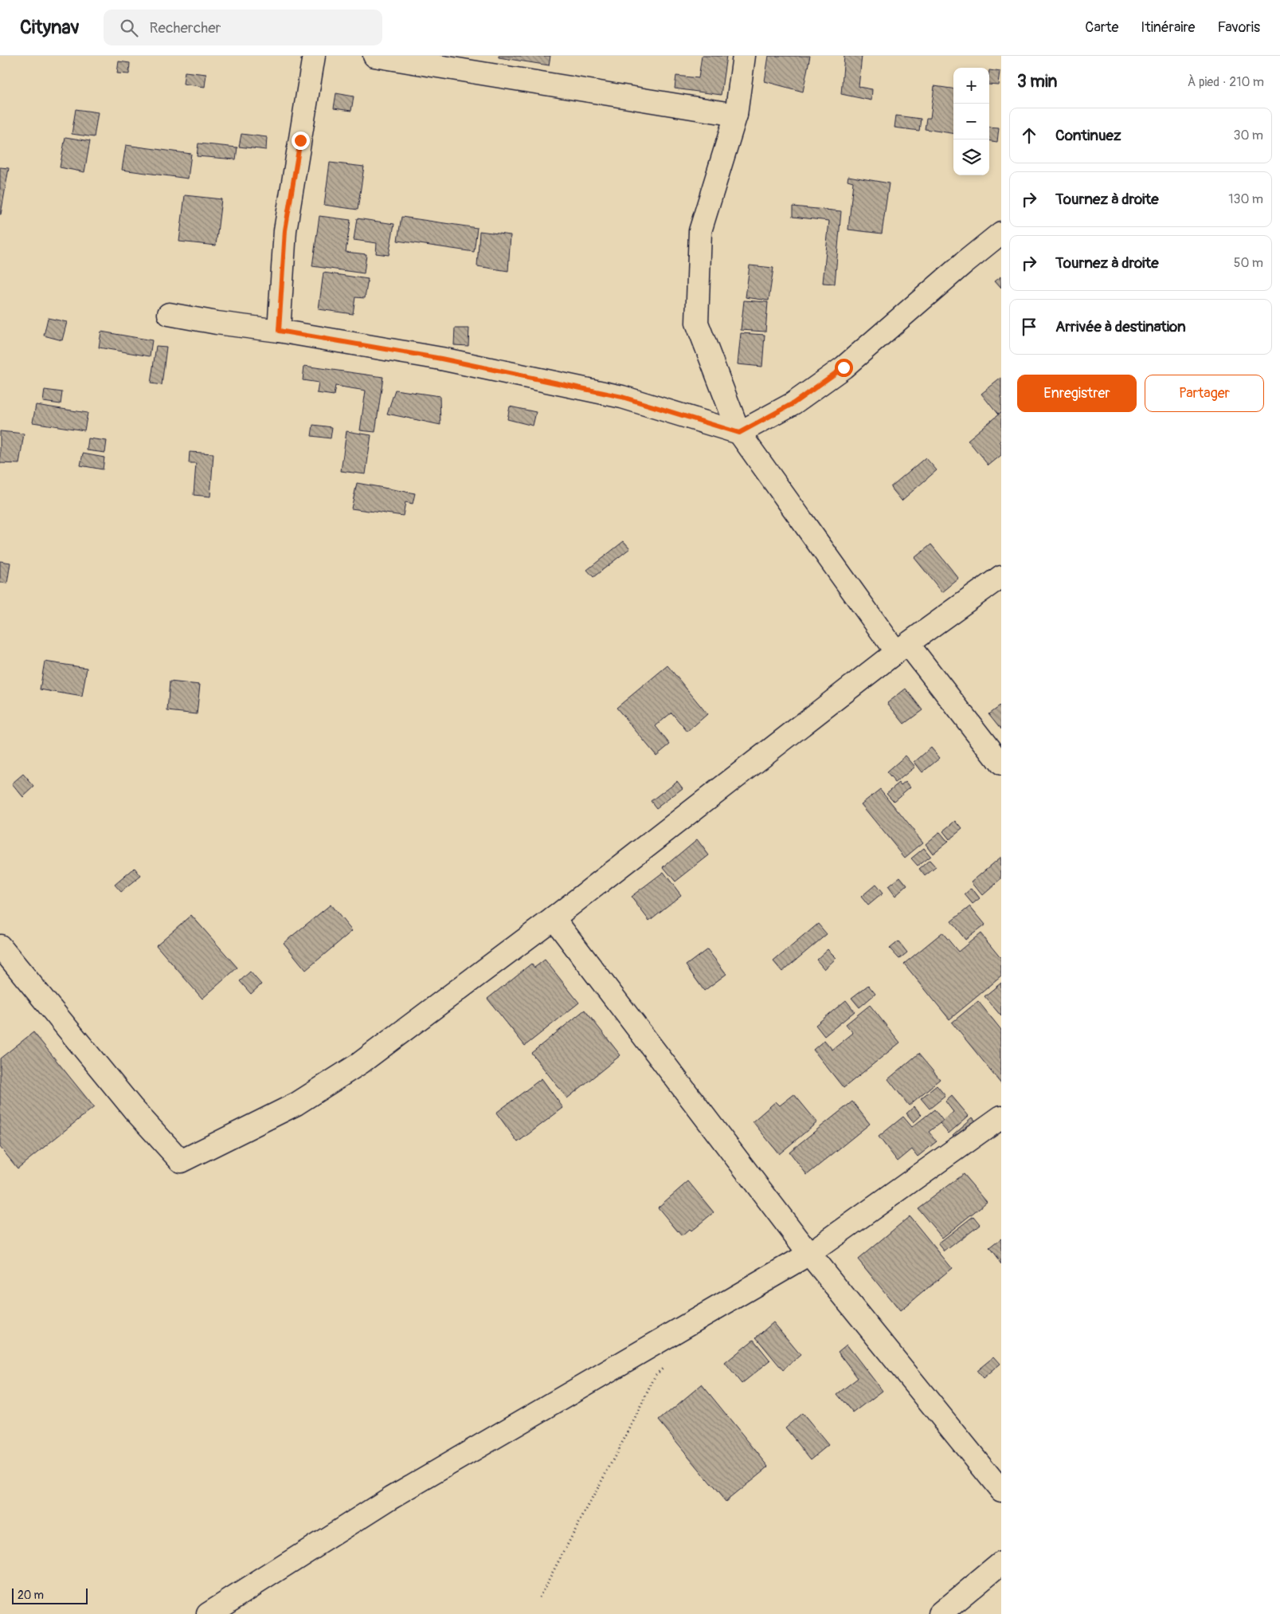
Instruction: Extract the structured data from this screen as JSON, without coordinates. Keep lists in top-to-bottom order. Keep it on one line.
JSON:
{"scale_bar":"20 m","page":{"header":"Citynav","search":"Rechercher","nav":["Carte","Itinéraire","Favoris"],"heading":["3 min","À pied · 210 m"],"map_buttons":["+","−"],"list":[["Continuez","30 m"],["Tournez à droite","130 m"],["Tournez à droite","50 m"],"Arrivée à destination"],"buttons":["Enregistrer","Partager"],"scale":"20 m"}}
